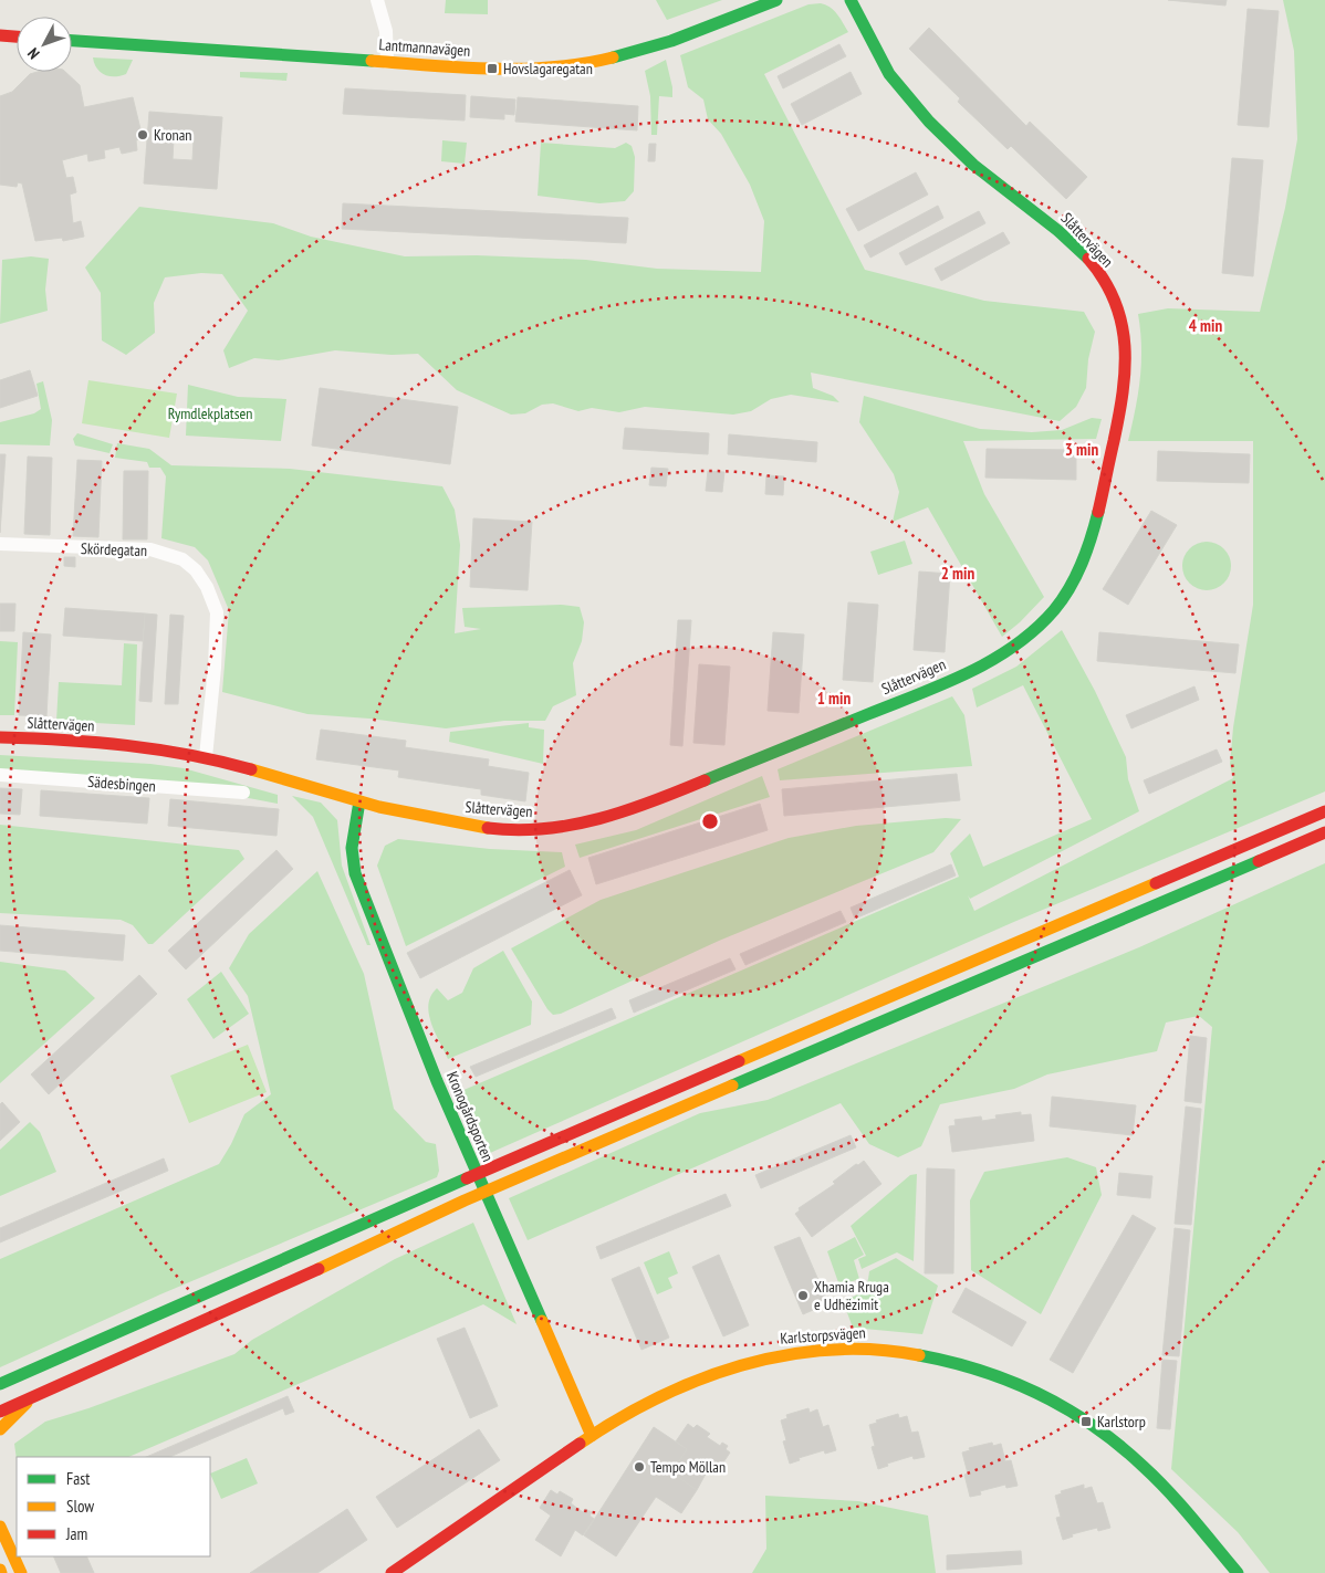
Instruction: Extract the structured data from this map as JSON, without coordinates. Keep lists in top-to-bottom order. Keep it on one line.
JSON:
{"streets":{"main road":["Lantmannavägen","Slåttervägen","Kronogårdsporten","Karlstorpsvägen"],"street":["Skördegatan","Sädesbingen"]},"crossings":[["Slåttervägen","Skördegatan"],["Slåttervägen","Kronogårdsporten"],["Kronogårdsporten","Karlstorpsvägen"]],"parks":["Rymdlekplatsen"],"places":{"transit":["Hovslagaregatan","Karlstorp"],"other":["Kronan","Xhamia Rruga e Udhëzimit","Tempo Möllan"]},"legend":["Fast","Slow","Jam"],"north":"bottom left","rings":["4 min","3 min","2 min","1 min"]}
